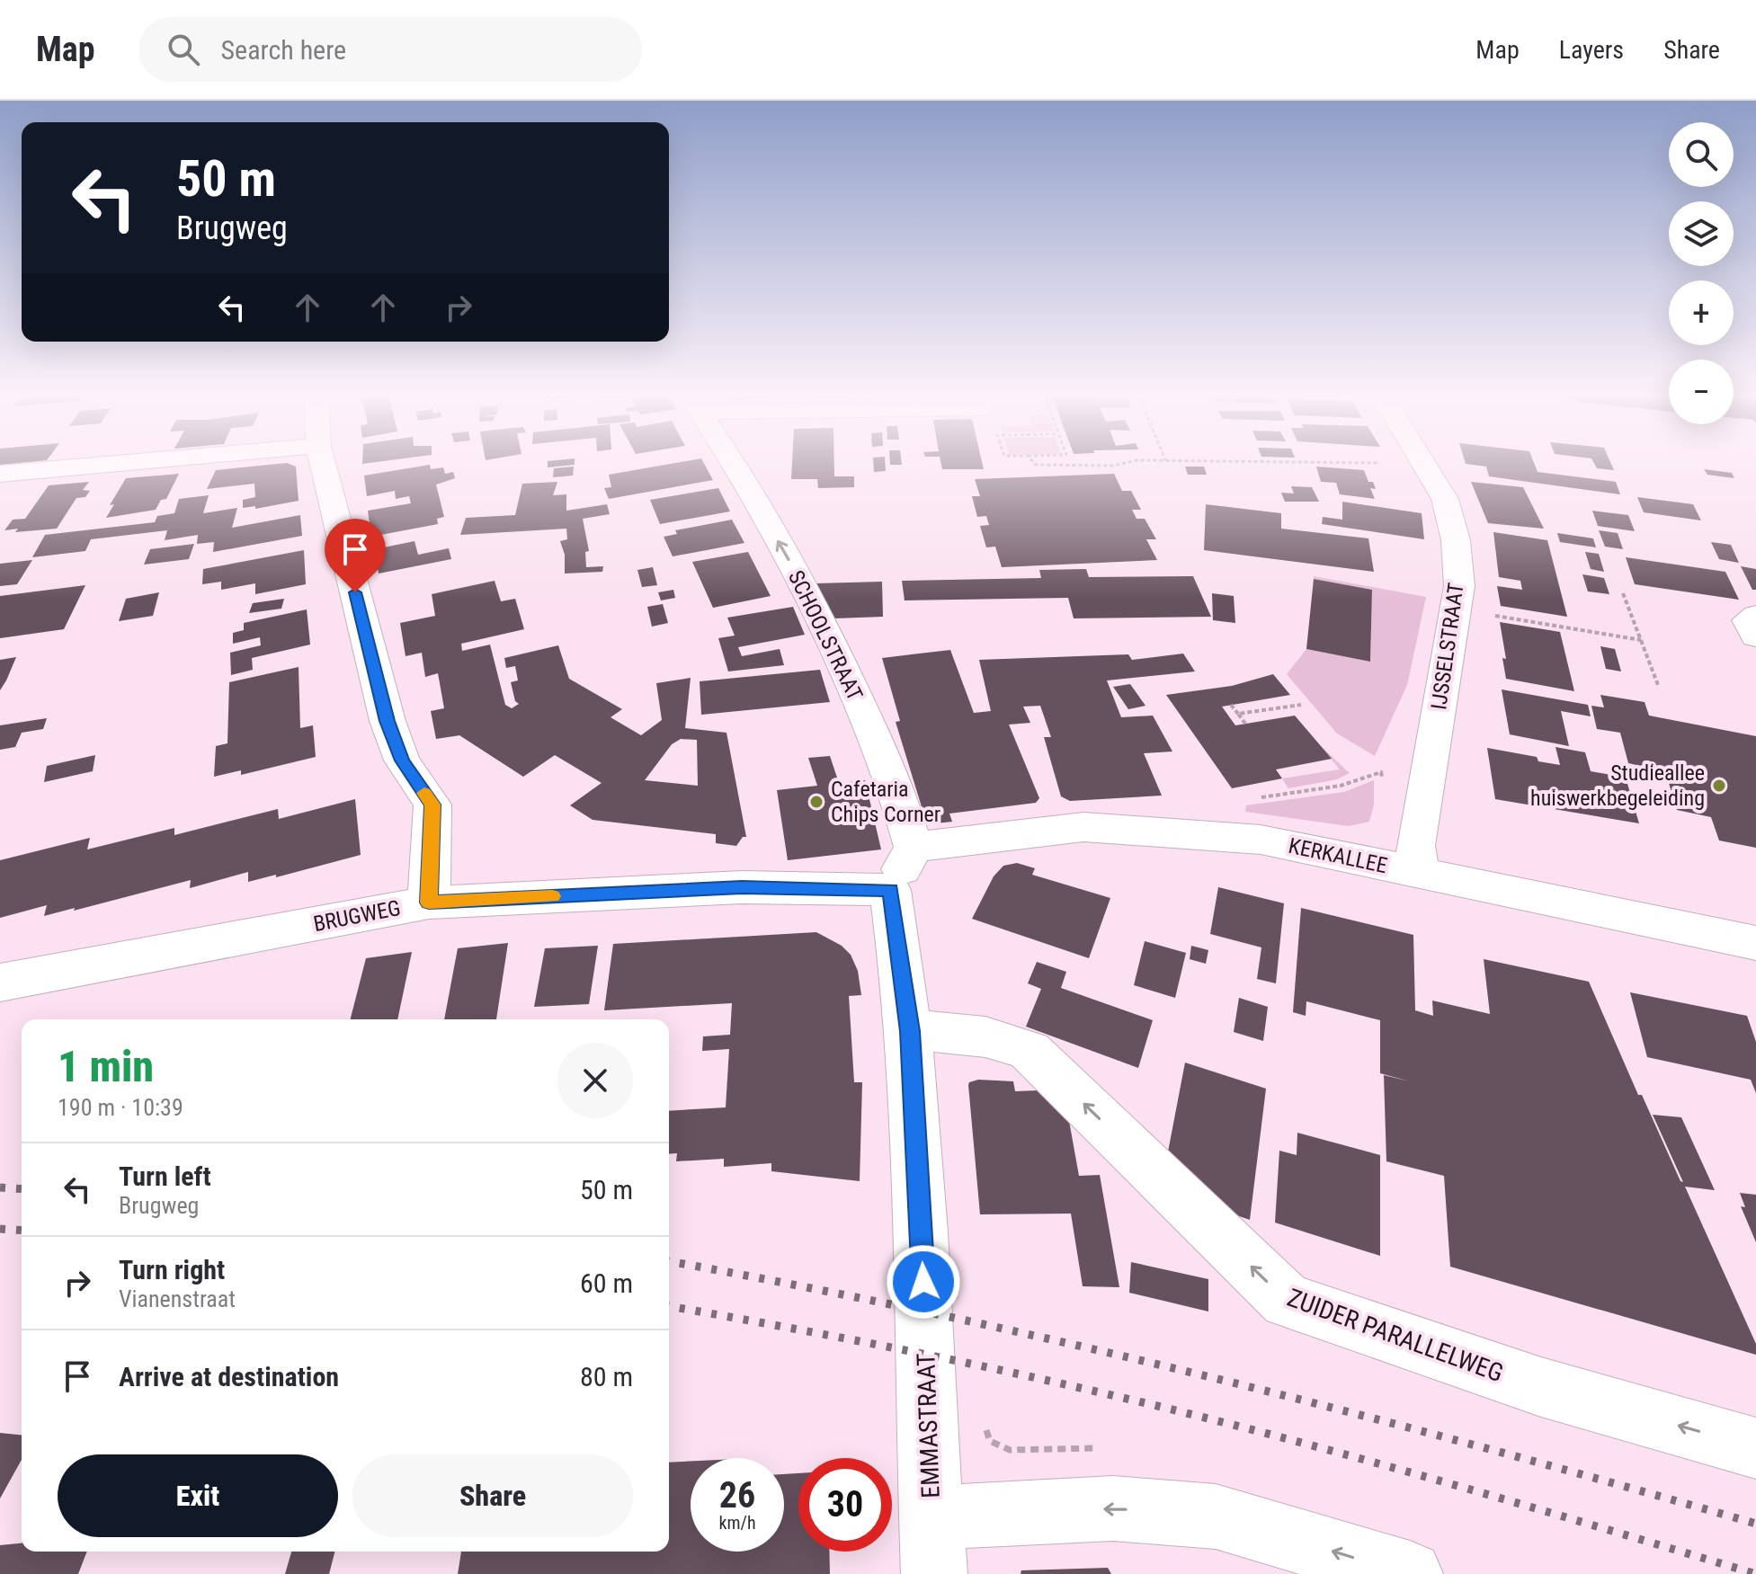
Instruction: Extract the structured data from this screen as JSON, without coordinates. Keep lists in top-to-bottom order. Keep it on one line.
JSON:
{"streets":{"street":["SCHOOLSTRAAT","IJSSELSTRAAT","KERKALLEE","BRUGWEG","ZUIDER PARALLELWEG","EMMASTRAAT"]},"crossings":[["SCHOOLSTRAAT","KERKALLEE"],["SCHOOLSTRAAT","BRUGWEG"],["SCHOOLSTRAAT","EMMASTRAAT"],["IJSSELSTRAAT","KERKALLEE"],["KERKALLEE","BRUGWEG"],["KERKALLEE","EMMASTRAAT"],["BRUGWEG","EMMASTRAAT"],["ZUIDER PARALLELWEG","EMMASTRAAT"]],"one_way":["SCHOOLSTRAAT"],"places":["Studieallee huiswerkbegeleiding","Cafetaria Chips Corner"],"page":{"header":"Map","search":"Search here","nav":["Map","Layers","Share"],"map_buttons":["+","−"],"turn":["50 m","Brugweg"],"heading":["1 min","190 m · 10:39"],"list":[{"name":"Turn left","note":"Brugweg","value":"50 m"},{"name":"Turn right","note":"Vianenstraat","value":"60 m"},{"name":"Arrive at destination","value":"80 m"}],"buttons":["Exit","Share"],"speed":"26 km/h","limit":"30"}}
